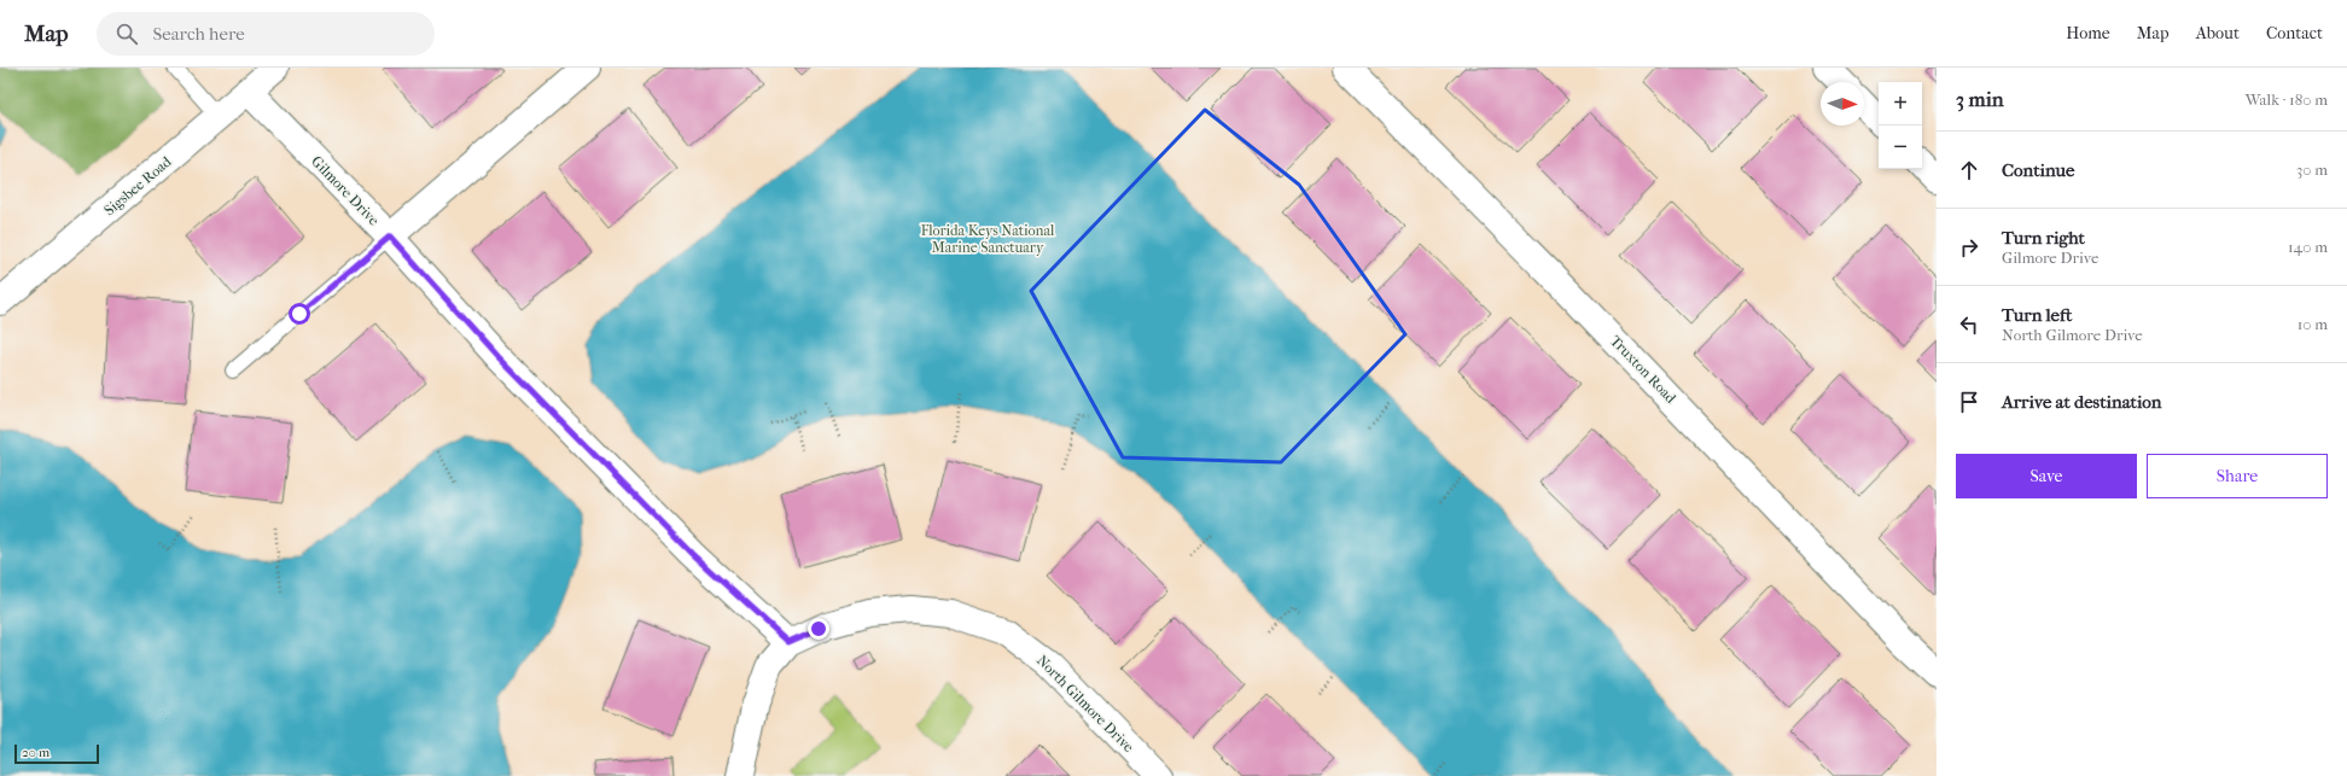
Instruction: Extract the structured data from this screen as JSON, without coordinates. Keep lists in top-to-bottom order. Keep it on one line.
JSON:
{"streets":{"street":["Sigsbee Road","Gilmore Drive","Truxton Road","North Gilmore Drive"]},"crossings":[["Sigsbee Road","Gilmore Drive"],["Gilmore Drive","North Gilmore Drive"]],"parks":["Florida Keys National Marine Sanctuary"],"scale_bar":"20 m","north":"right","page":{"header":"Map","search":"Search here","nav":["Home","Map","About","Contact"],"heading":["3 min","Walk · 180 m"],"map_buttons":["+","−"],"list":[["Continue","30 m"],["Turn right","Gilmore Drive","140 m"],["Turn left","North Gilmore Drive","10 m"],"Arrive at destination"],"buttons":["Save","Share"],"scale":"20 m"}}
